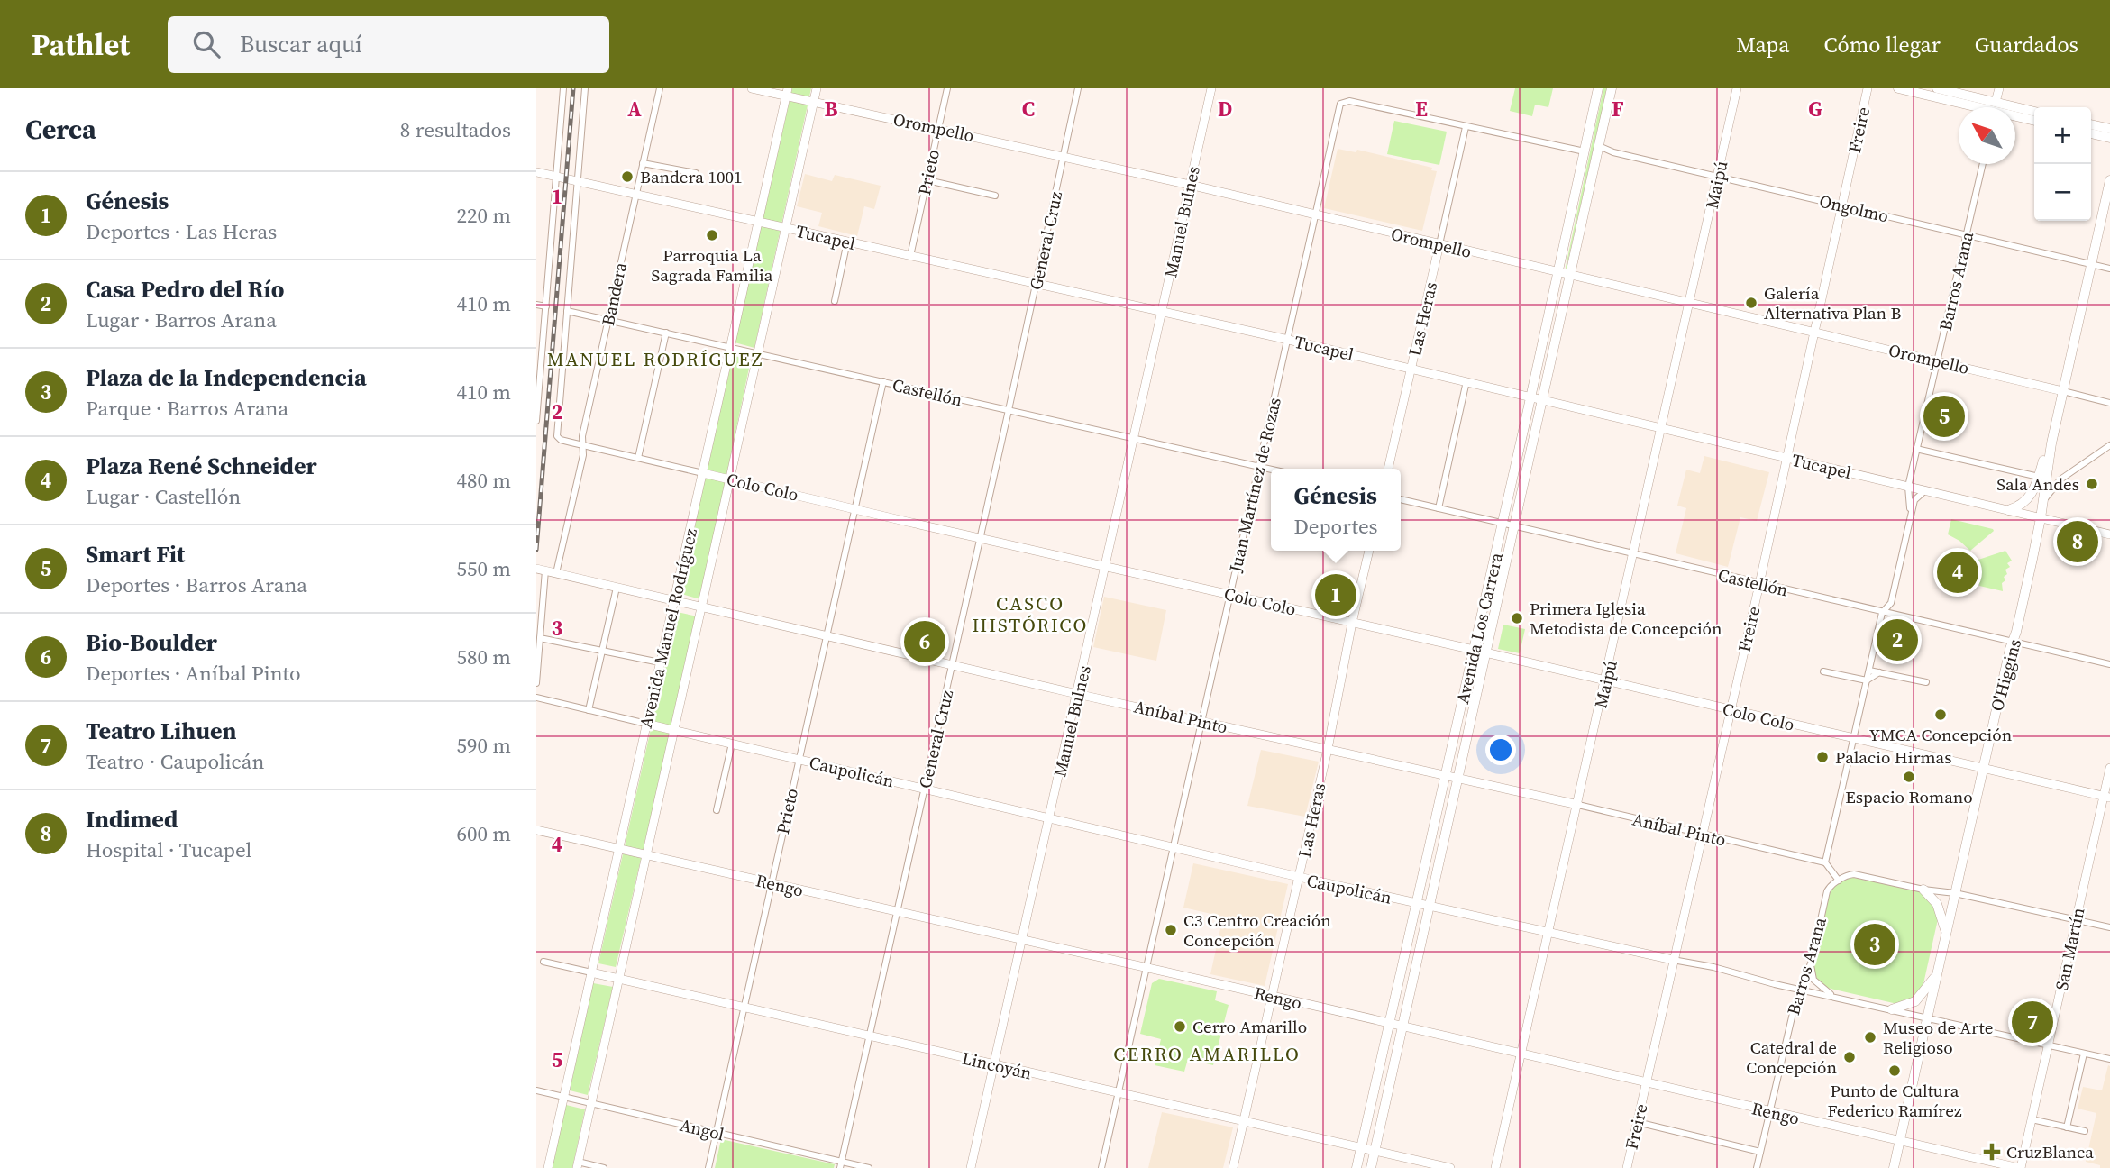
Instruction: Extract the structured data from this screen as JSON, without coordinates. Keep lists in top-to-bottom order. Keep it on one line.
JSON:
{"streets":{"main road":["Orompello","Freire","Maipú","Manuel Bulnes","Tucapel","Las Heras","Colo Colo","Avenida Manuel Rodríguez","Avenida Los Carrera","O'Higgins","Aníbal Pinto","Caupolicán","Rengo","San Martín","Lincoyán"],"street":["Prieto","Ongolmo","General Cruz","Barros Arana","Bandera","Castellón","Juan Martínez de Rozas","Angol"]},"crossings":[["Orompello","Freire"],["Orompello","Prieto"],["Orompello","Maipú"],["Orompello","Manuel Bulnes"],["Orompello","General Cruz"],["Orompello","Barros Arana"],["Orompello","Las Heras"],["Orompello","Juan Martínez de Rozas"],["Orompello","Avenida Manuel Rodríguez"],["Orompello","Avenida Los Carrera"],["Orompello","O'Higgins"],["Freire","Ongolmo"],["Freire","Tucapel"],["Freire","Castellón"],["Freire","Colo Colo"],["Freire","Aníbal Pinto"],["Freire","Caupolicán"],["Freire","Rengo"],["Prieto","Tucapel"],["Prieto","Castellón"],["Prieto","Colo Colo"],["Prieto","Aníbal Pinto"],["Prieto","Caupolicán"],["Prieto","Rengo"],["Prieto","Lincoyán"],["Prieto","Angol"],["Maipú","Ongolmo"],["Maipú","Tucapel"],["Maipú","Castellón"],["Maipú","Colo Colo"],["Maipú","Aníbal Pinto"],["Maipú","Caupolicán"],["Maipú","Rengo"],["Ongolmo","Barros Arana"],["Ongolmo","Avenida Los Carrera"],["Ongolmo","O'Higgins"],["Manuel Bulnes","Tucapel"],["Manuel Bulnes","Castellón"],["Manuel Bulnes","Colo Colo"],["Manuel Bulnes","Aníbal Pinto"],["Manuel Bulnes","Caupolicán"],["Manuel Bulnes","Rengo"],["Manuel Bulnes","Lincoyán"],["Tucapel","General Cruz"],["Tucapel","Barros Arana"],["Tucapel","Bandera"],["Tucapel","Las Heras"],["Tucapel","Juan Martínez de Rozas"],["Tucapel","Avenida Manuel Rodríguez"],["Tucapel","Avenida Los Carrera"],["Tucapel","O'Higgins"],["General Cruz","Castellón"],["General Cruz","Colo Colo"],["General Cruz","Aníbal Pinto"],["General Cruz","Caupolicán"],["General Cruz","Rengo"],["General Cruz","Lincoyán"],["General Cruz","Angol"],["Barros Arana","Castellón"],["Barros Arana","Colo Colo"],["Barros Arana","O'Higgins"],["Barros Arana","Aníbal Pinto"],["Barros Arana","Caupolicán"],["Barros Arana","Rengo"],["Bandera","Castellón"],["Bandera","Colo Colo"],["Bandera","Aníbal Pinto"],["Las Heras","Juan Martínez de Rozas"],["Las Heras","Colo Colo"],["Las Heras","Aníbal Pinto"],["Las Heras","Caupolicán"],["Las Heras","Rengo"],["Las Heras","Lincoyán"],["Castellón","Juan Martínez de Rozas"],["Castellón","Colo Colo"],["Castellón","Avenida Manuel Rodríguez"],["Castellón","Avenida Los Carrera"],["Castellón","O'Higgins"],["Juan Martínez de Rozas","Colo Colo"],["Juan Martínez de Rozas","Aníbal Pinto"],["Juan Martínez de Rozas","Caupolicán"],["Juan Martínez de Rozas","Rengo"],["Juan Martínez de Rozas","Lincoyán"],["Colo Colo","Avenida Manuel Rodríguez"],["Colo Colo","Avenida Los Carrera"],["Colo Colo","O'Higgins"],["Colo Colo","San Martín"],["Avenida Manuel Rodríguez","Aníbal Pinto"],["Avenida Manuel Rodríguez","Caupolicán"],["Avenida Manuel Rodríguez","Rengo"],["Avenida Manuel Rodríguez","Lincoyán"],["Avenida Manuel Rodríguez","Angol"],["Avenida Los Carrera","Aníbal Pinto"],["Avenida Los Carrera","Caupolicán"],["Avenida Los Carrera","Rengo"],["Avenida Los Carrera","Lincoyán"],["O'Higgins","Caupolicán"],["O'Higgins","Rengo"],["Caupolicán","San Martín"],["Rengo","San Martín"]],"districts":["MANUEL RODRÍGUEZ","CASCO HISTÓRICO","CERRO AMARILLO"],"places":{"other":["Bandera 1001","Parroquia La Sagrada Familia","Galería Alternativa Plan B","Sala Andes","Primera Iglesia Metodista de Concepción","YMCA Concepción","Palacio Hirmas","Espacio Romano","C3 Centro Creación Concepción","Cerro Amarillo","Museo de Arte Religioso","Catedral de Concepción","Punto de Cultura Federico Ramírez"],"health":["CruzBlanca"]},"north":"top left","page":{"header":"Pathlet","search":"Buscar aquí","nav":["Mapa","Cómo llegar","Guardados"],"heading":["Cerca","8 resultados"],"map_buttons":["+","−"],"list":[{"mark":"1","name":"Génesis","note":"Deportes · Las Heras","value":"220 m"},{"mark":"2","name":"Casa Pedro del Río","note":"Lugar · Barros Arana","value":"410 m"},{"mark":"3","name":"Plaza de la Independencia","note":"Parque · Barros Arana","value":"410 m"},{"mark":"4","name":"Plaza René Schneider","note":"Lugar · Castellón","value":"480 m"},{"mark":"5","name":"Smart Fit","note":"Deportes · Barros Arana","value":"550 m"},{"mark":"6","name":"Bio-Boulder","note":"Deportes · Aníbal Pinto","value":"580 m"},{"mark":"7","name":"Teatro Lihuen","note":"Teatro · Caupolicán","value":"590 m"},{"mark":"8","name":"Indimed","note":"Hospital · Tucapel","value":"600 m"}],"pins":["5","8","4","1","2","6","3","7"],"popup":["Génesis","Deportes"]},"grid":{"columns":["A","B","C","D","E","F","G"],"rows":["1","2","3","4","5"]}}
